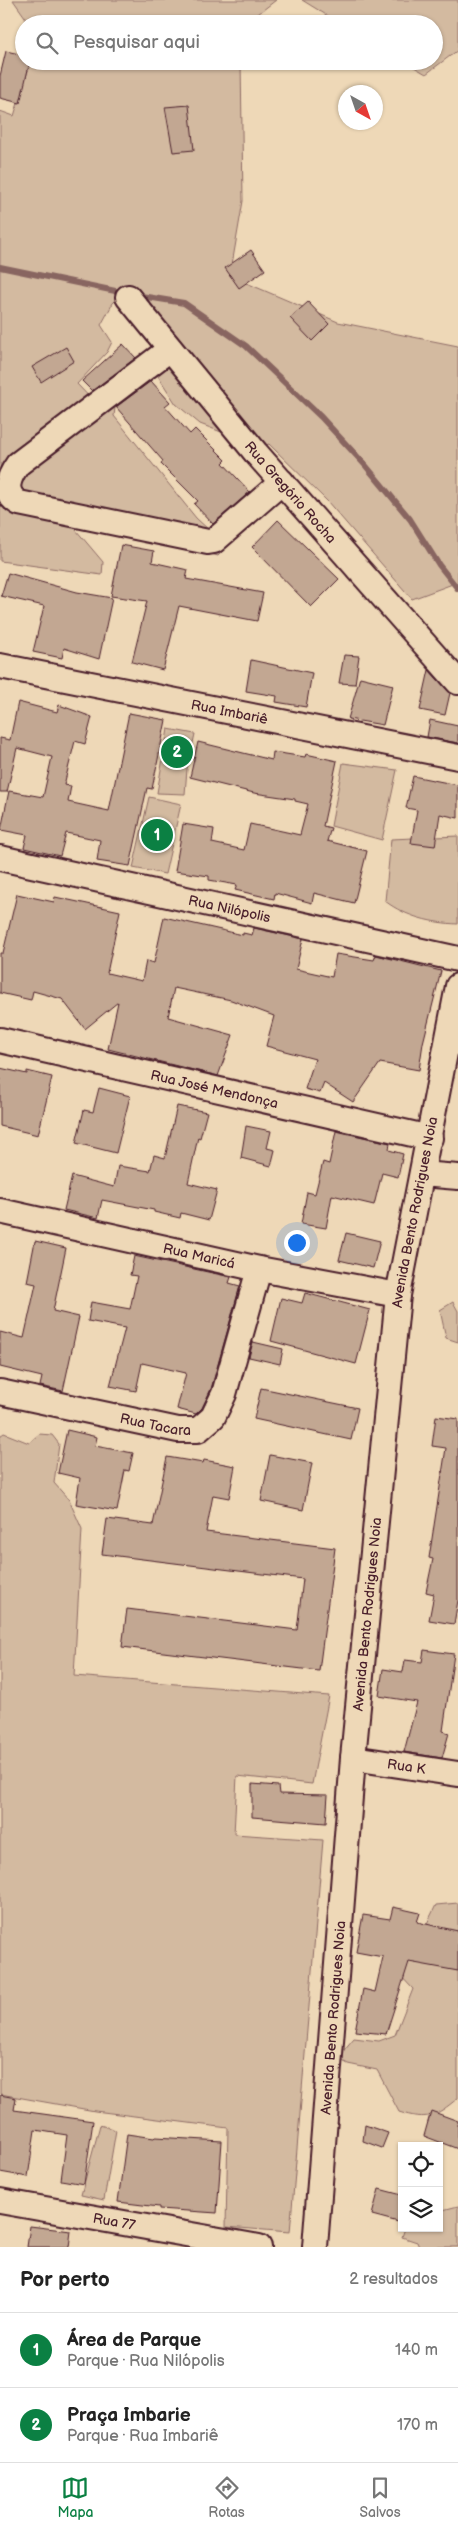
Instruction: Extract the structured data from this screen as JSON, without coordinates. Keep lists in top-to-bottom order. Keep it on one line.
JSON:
{"streets":{"street":["Rua Gregório Rocha","Rua Imbariê","Rua Nilópolis","Rua José Mendonça","Avenida Bento Rodrigues Noia","Rua Maricá","Rua Tacara","Rua K","Rua 77"]},"crossings":[["Rua José Mendonça","Avenida Bento Rodrigues Noia"],["Avenida Bento Rodrigues Noia","Rua Maricá"],["Avenida Bento Rodrigues Noia","Rua K"],["Rua Maricá","Rua Tacara"]],"north":"bottom right","page":{"search":"Pesquisar aqui","pins":["2","1"],"heading":["Por perto","2 resultados"],"list":[{"mark":"1","name":"Área de Parque","note":"Parque · Rua Nilópolis","value":"140 m"},{"mark":"2","name":"Praça Imbarie","note":"Parque · Rua Imbariê","value":"170 m"}],"nav":["Mapa","Rotas","Salvos"]}}
